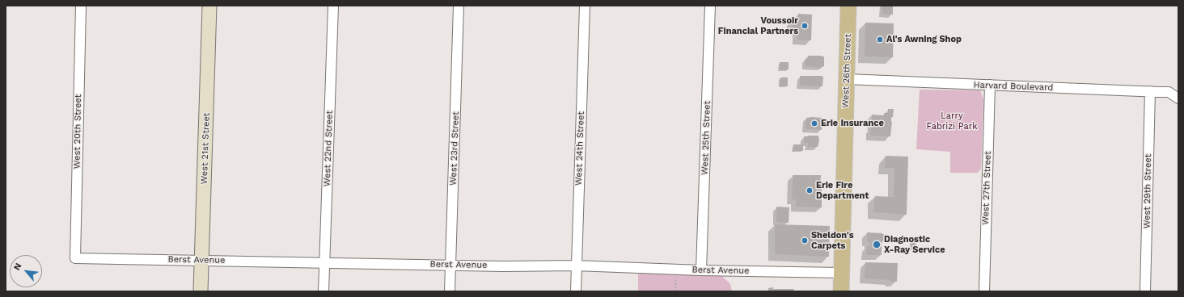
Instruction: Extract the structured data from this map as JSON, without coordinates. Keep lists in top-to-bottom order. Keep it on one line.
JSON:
{"streets":{"main road":["West 26th Street"],"street":["Harvard Boulevard","West 20th Street","West 25th Street","West 21st Street","West 22nd Street","West 23rd Street","West 24th Street","West 27th Street","West 29th Street","Berst Avenue"]},"crossings":[["West 26th Street","Harvard Boulevard"],["West 26th Street","Berst Avenue"],["Harvard Boulevard","West 27th Street"],["Harvard Boulevard","West 29th Street"],["West 20th Street","Berst Avenue"],["West 25th Street","Berst Avenue"],["West 21st Street","Berst Avenue"],["West 22nd Street","Berst Avenue"],["West 23rd Street","Berst Avenue"],["West 24th Street","Berst Avenue"]],"parks":["Larry Fabrizi Park"],"places":["Voussoir Financial Partners","Al's Awning Shop","Erie Insurance","Erie Fire Department","Sheldon's Carpets","Diagnostic X-Ray Service"],"north":"top left"}
